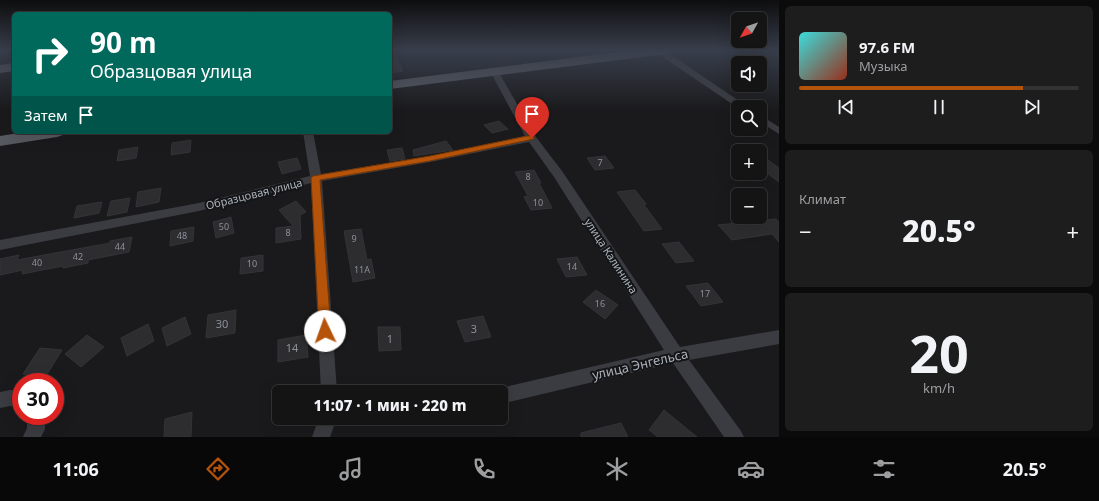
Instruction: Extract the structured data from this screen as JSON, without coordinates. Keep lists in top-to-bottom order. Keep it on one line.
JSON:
{"streets":{"street":["Образцовая улица","улица Калинина","улица Энгельса"]},"crossings":[["Образцовая улица","улица Калинина"],["улица Калинина","улица Энгельса"]],"house_numbers":["7","8","10","50","8","48","9","44","42","40","10","14","11А","17","16","30","3","1","14"],"north":"bottom left","page":{"map_buttons":["+","−"],"turn":["90 m","Образцовая улица"],"song":["97.6 FM","Музыка"],"then":"Затем","tile":["Климат",["20","km/h"]],"heat":["−","20.5°","+"],"limit":"30","trip":"11:07 · 1 мин · 220 m","tabs":["11:06","20.5°"]}}
